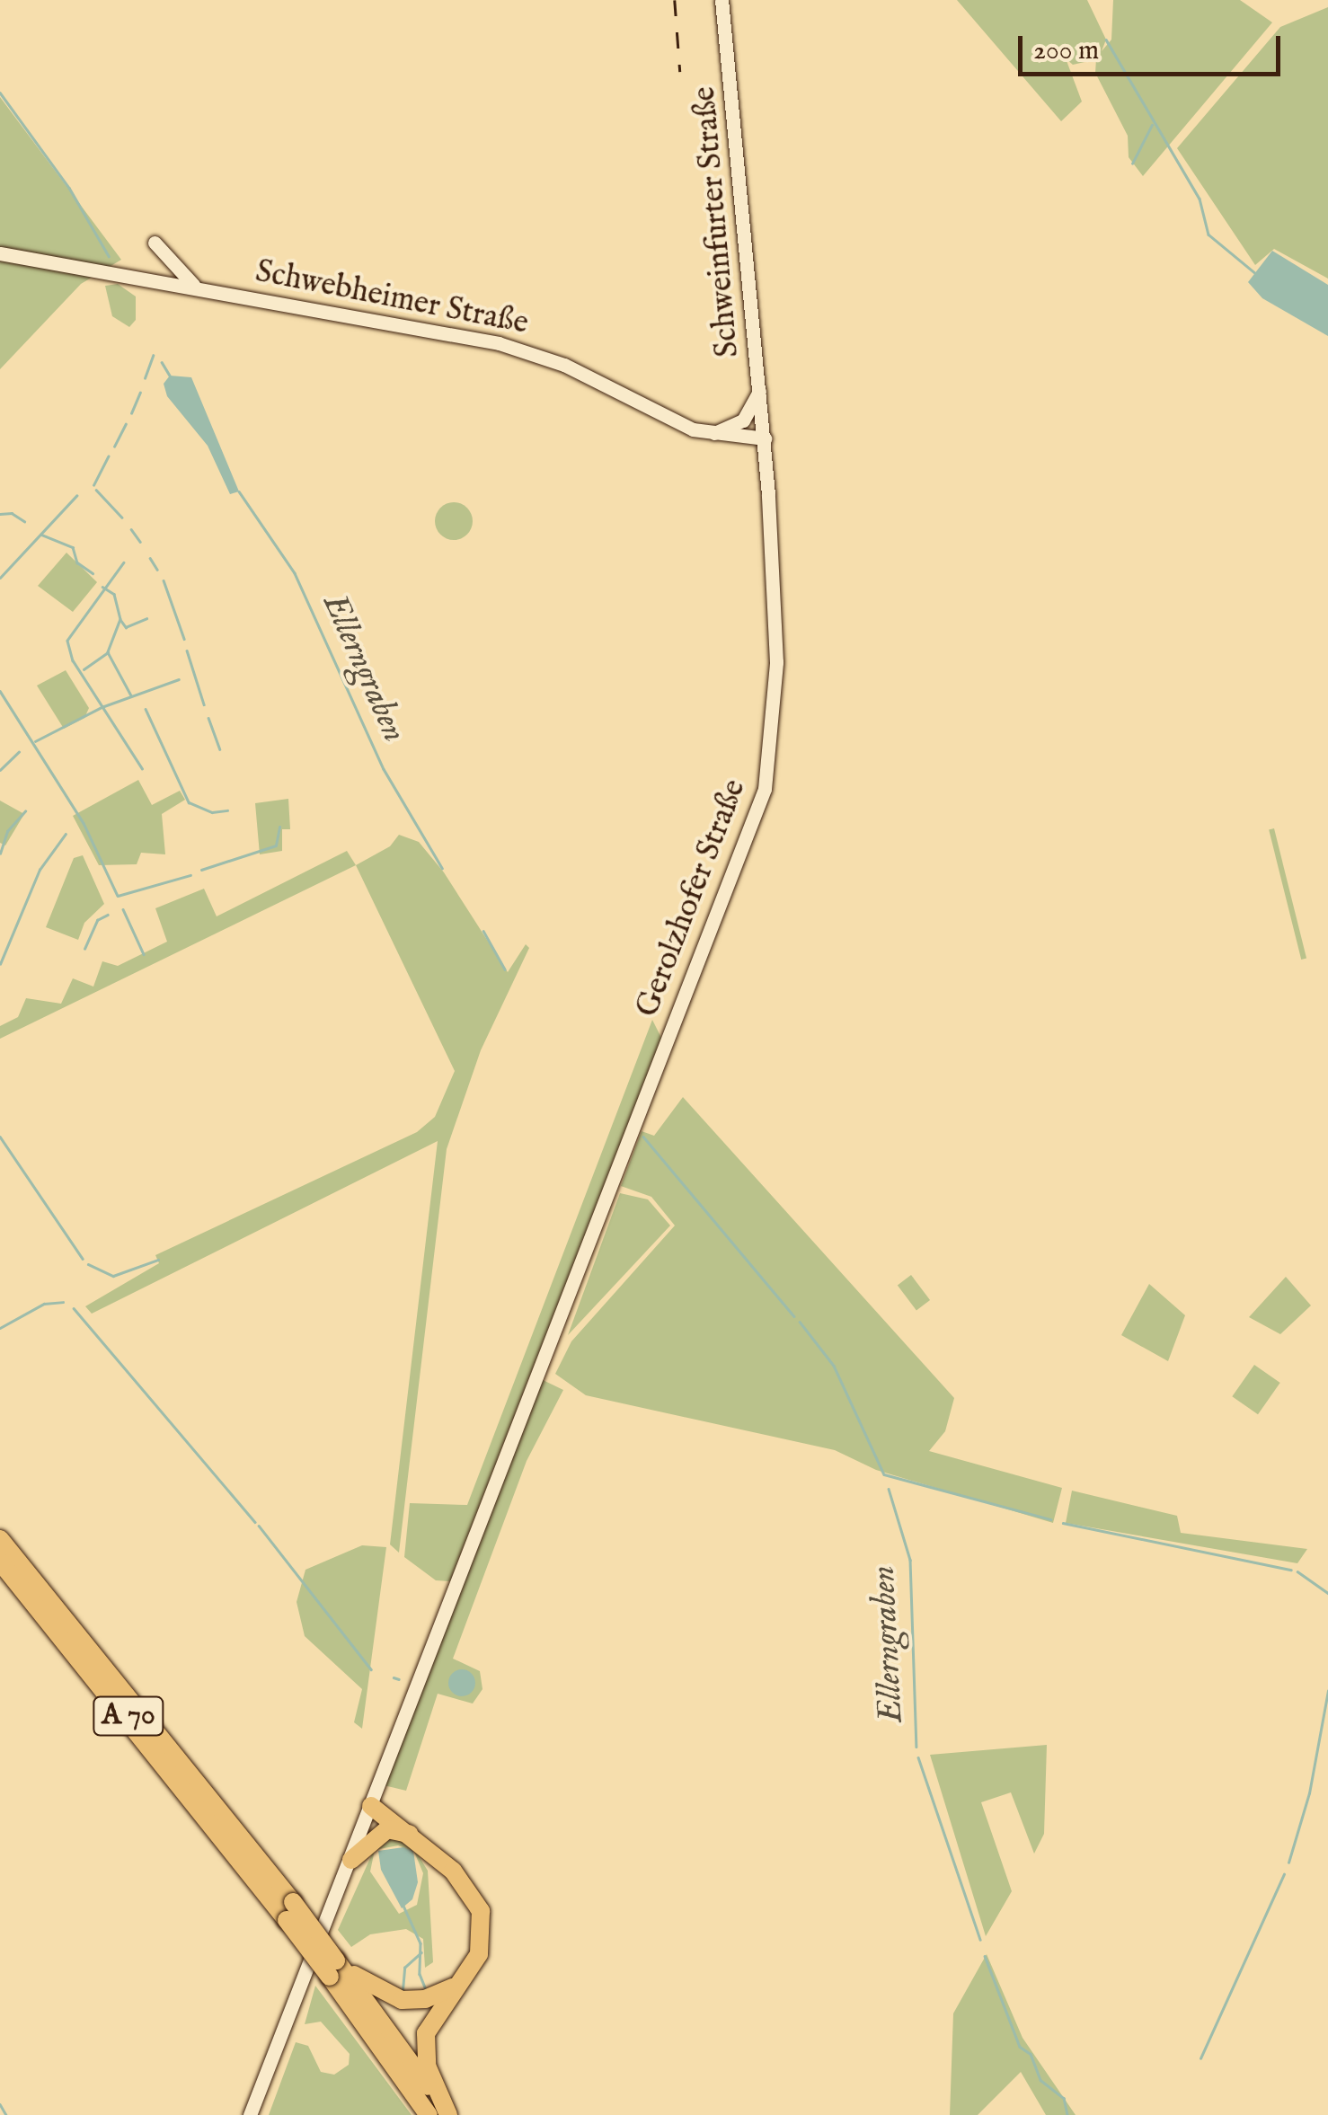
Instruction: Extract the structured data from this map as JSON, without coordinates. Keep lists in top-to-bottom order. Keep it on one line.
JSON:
{"streets":{"highway":["A 70"],"main road":["Schweinfurter Straße","Schwebheimer Straße","Gerolzhofer Straße"]},"crossings":[["Schweinfurter Straße","Schwebheimer Straße"],["Schweinfurter Straße","Gerolzhofer Straße"],["Schwebheimer Straße","Gerolzhofer Straße"]],"water":["Ellerngraben"],"scale_bar":"200 m"}
